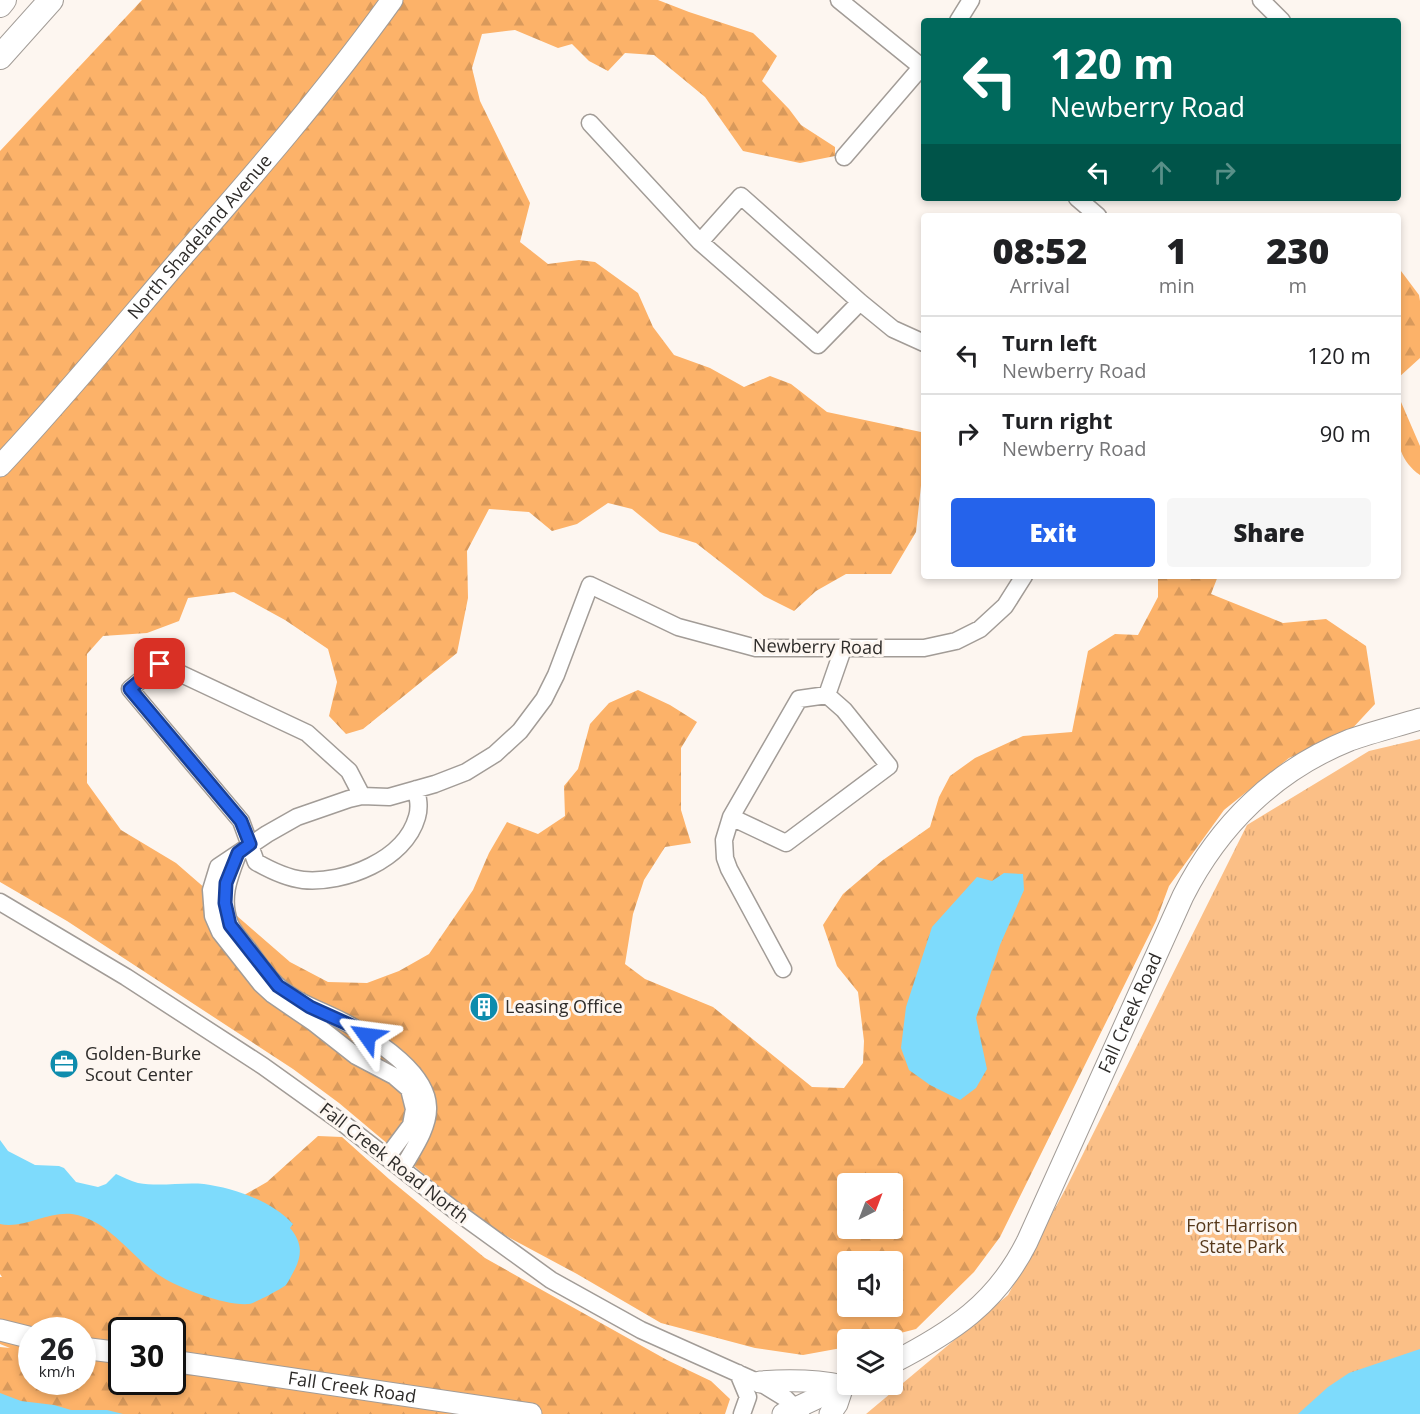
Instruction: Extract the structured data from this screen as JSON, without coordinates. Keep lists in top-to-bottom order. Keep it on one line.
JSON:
{"streets":{"main road":["North Shadeland Avenue","Fall Creek Road"],"street":["Newberry Road","Fall Creek Road North"]},"crossings":[["Newberry Road","Fall Creek Road North"]],"parks":["Fort Harrison State Park"],"places":{"building":["Leasing Office"],"office":["Golden-Burke Scout Center"]},"north":"top right","page":{"turn":["120 m","Newberry Road"],"eta":["08:52","Arrival","1","min","230","m"],"list":[{"name":"Turn left","note":"Newberry Road","value":"120 m"},{"name":"Turn right","note":"Newberry Road","value":"90 m"}],"buttons":["Exit","Share"],"speed":"26 km/h","limit":"30"}}
